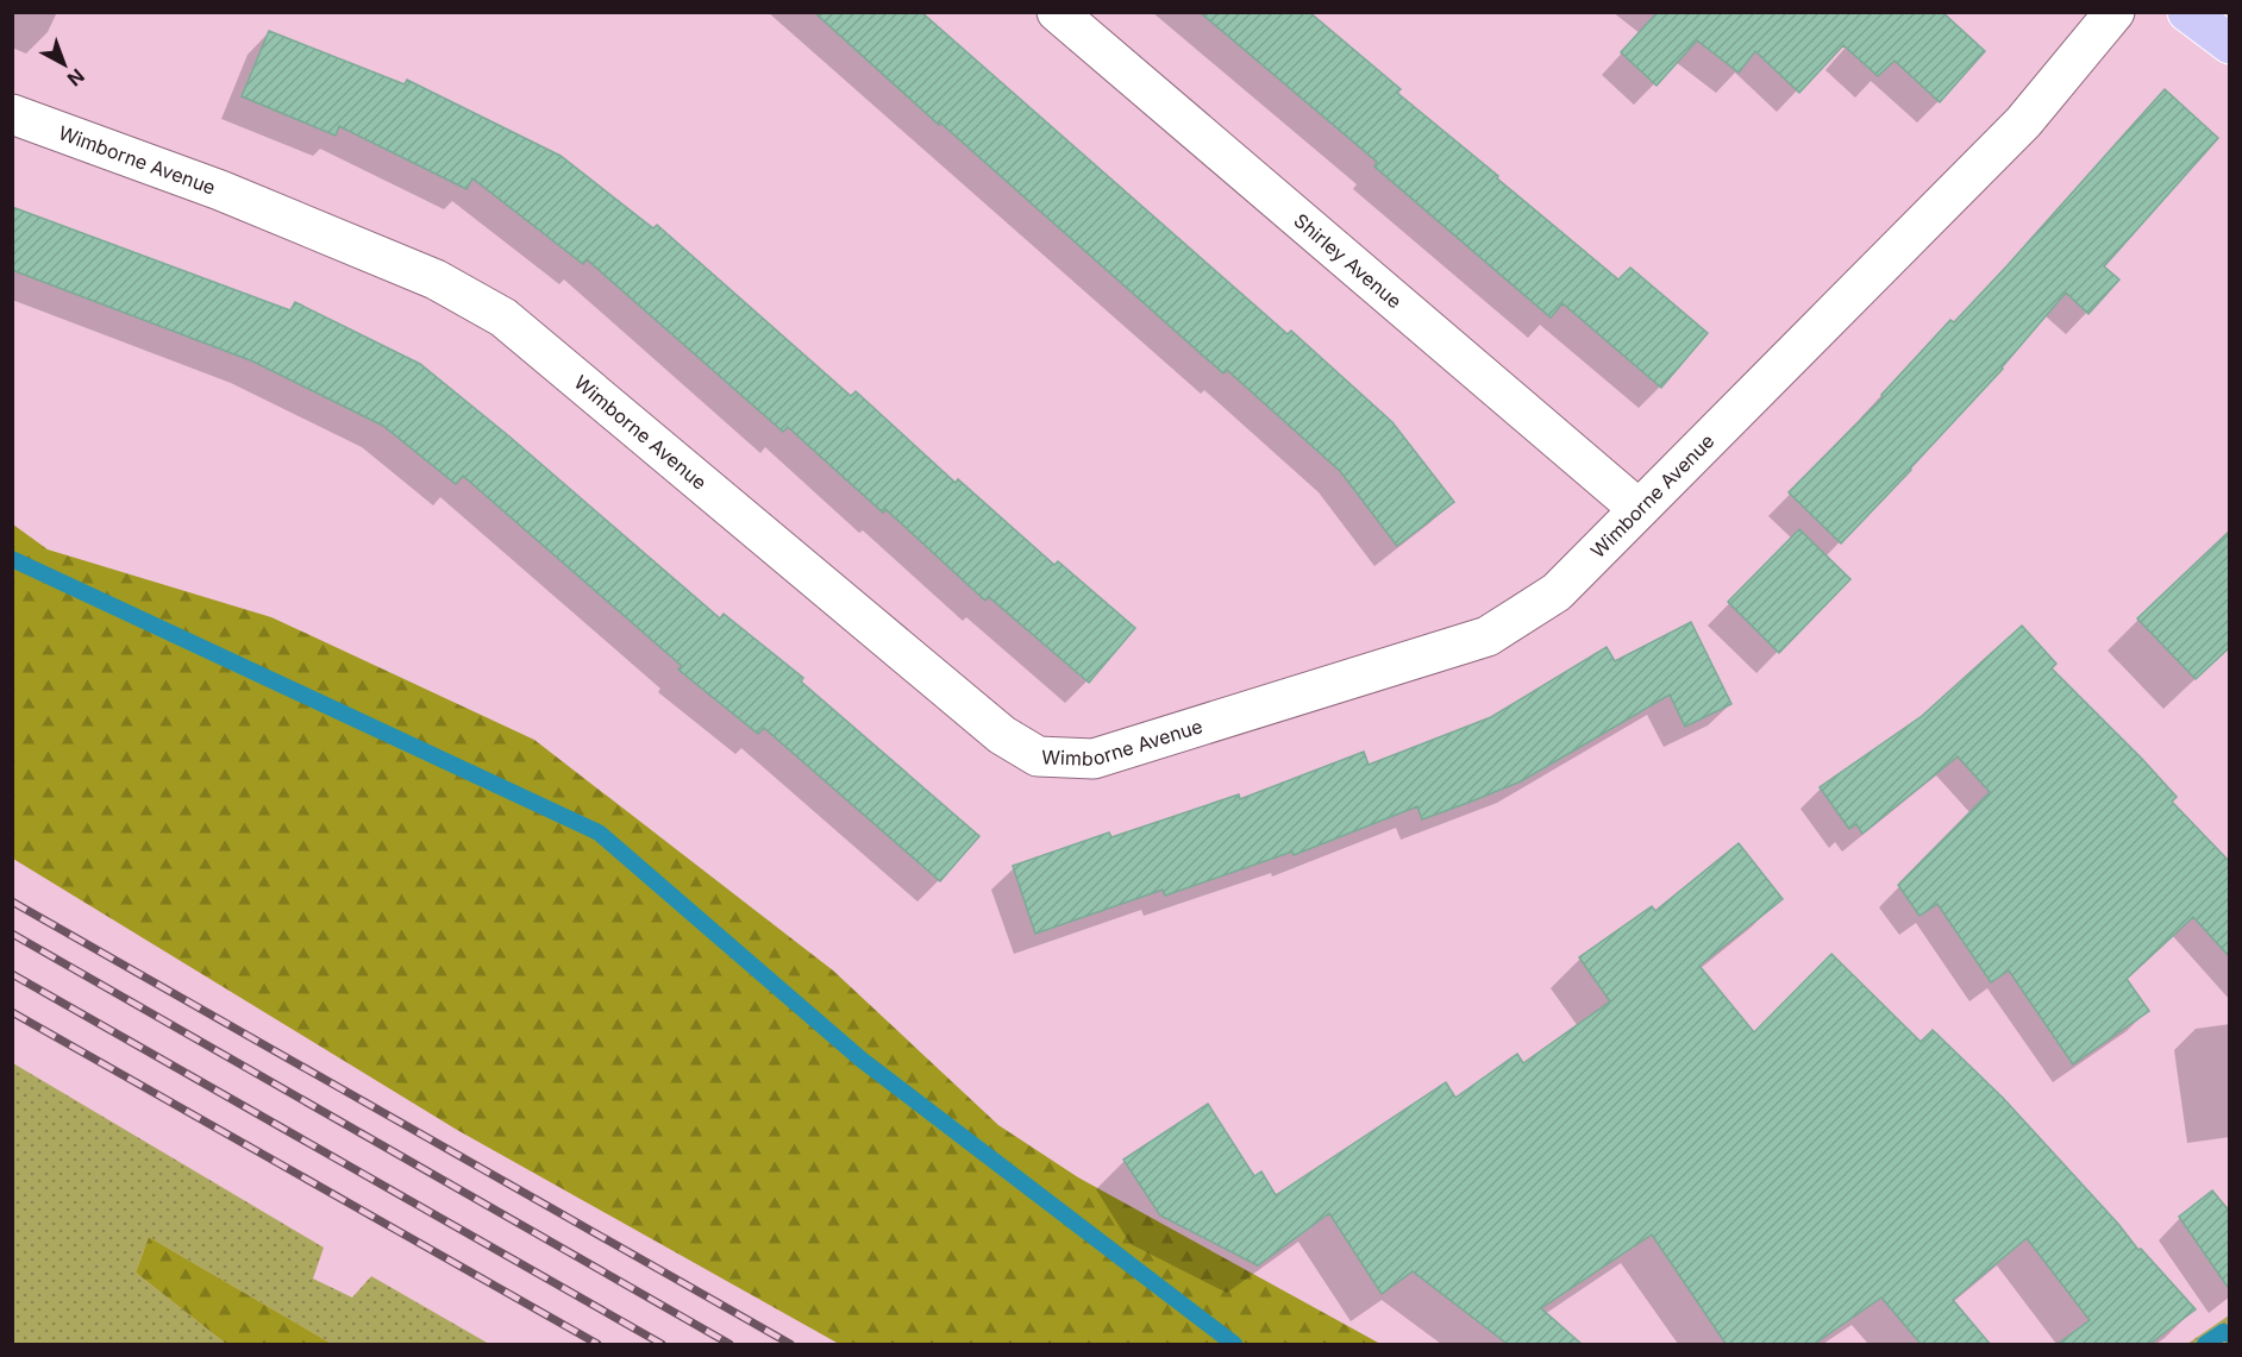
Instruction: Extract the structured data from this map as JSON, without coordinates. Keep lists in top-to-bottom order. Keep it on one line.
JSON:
{"streets":{"street":["Wimborne Avenue","Shirley Avenue"]},"crossings":[["Wimborne Avenue","Shirley Avenue"]],"north":"bottom right"}
